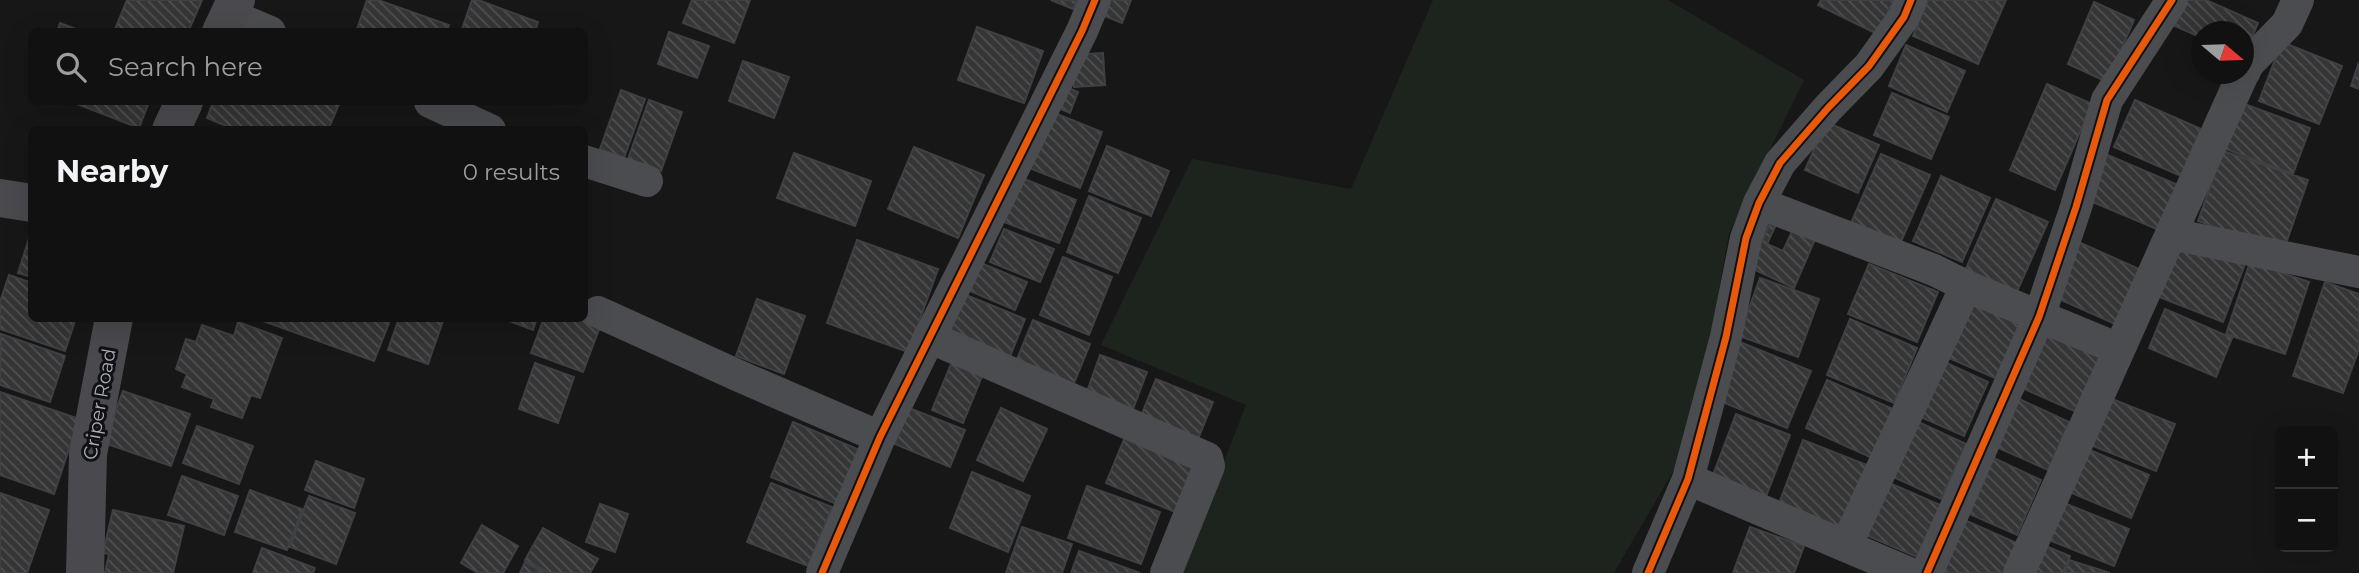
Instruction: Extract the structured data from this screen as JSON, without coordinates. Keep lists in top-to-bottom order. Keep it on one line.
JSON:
{"streets":{"main road":["Criper Road"]},"north":"right","page":{"search":"Search here","heading":["Nearby","0 results"],"map_buttons":["+","−"]}}
